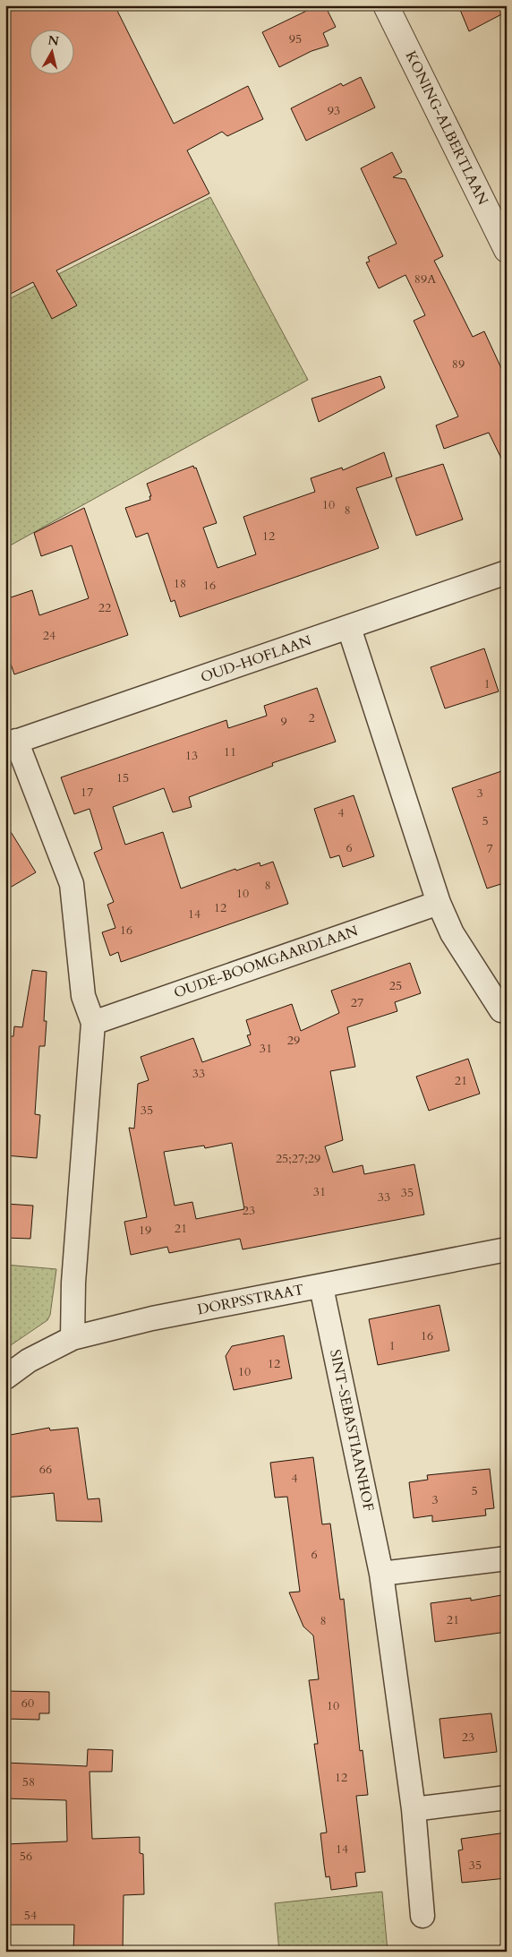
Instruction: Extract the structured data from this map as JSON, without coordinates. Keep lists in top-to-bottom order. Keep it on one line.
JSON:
{"streets":{"street":["KONING-ALBERTLAAN","OUD-HOFLAAN","OUDE-BOOMGAARDLAAN","DORPSSTRAAT","SINT-SEBASTIAANHOF"]},"crossings":[["DORPSSTRAAT","SINT-SEBASTIAANHOF"]],"house_numbers":["95","93","89A","89","10","8","12","18","16","22","24","1","2","9","11","13","15","17","3","4","5","6","7","8","10","12","14","16","25","27","29","31","33","21","35","25;27;29","31","35","33","23","21","19","16","1","12","10","66","4","5","3","6","21","8","60","10","23","12","58","14","56","35","54"],"north":"top"}
